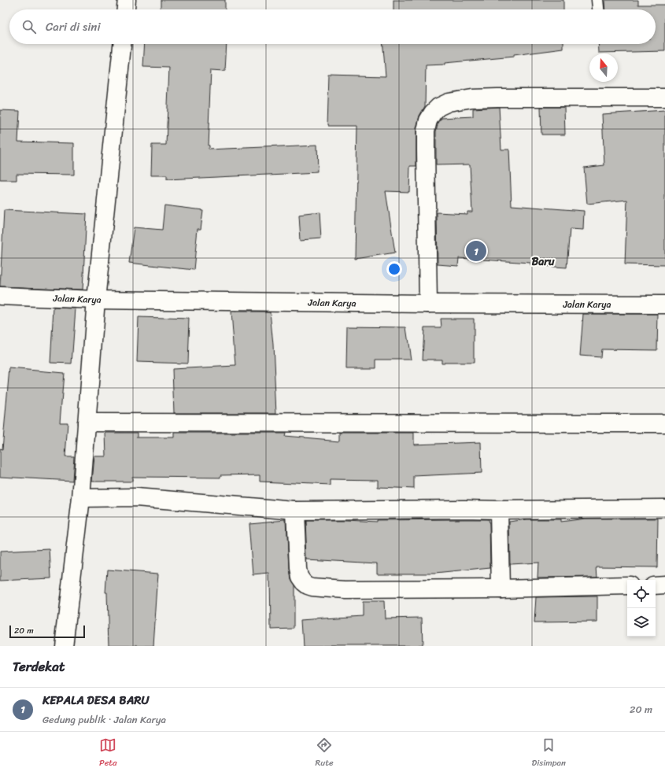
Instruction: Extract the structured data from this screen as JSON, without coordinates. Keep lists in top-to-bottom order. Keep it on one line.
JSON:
{"streets":{"street":["Jalan Karya"]},"districts":["Baru"],"scale_bar":"20 m","north":"top","page":{"search":"Cari di sini","pins":"1","scale":"20 m","heading":"Terdekat","list":[{"mark":"1","name":"KEPALA DESA BARU","note":"Gedung publik · Jalan Karya","value":"20 m"}],"nav":["Peta","Rute","Disimpan"]}}
